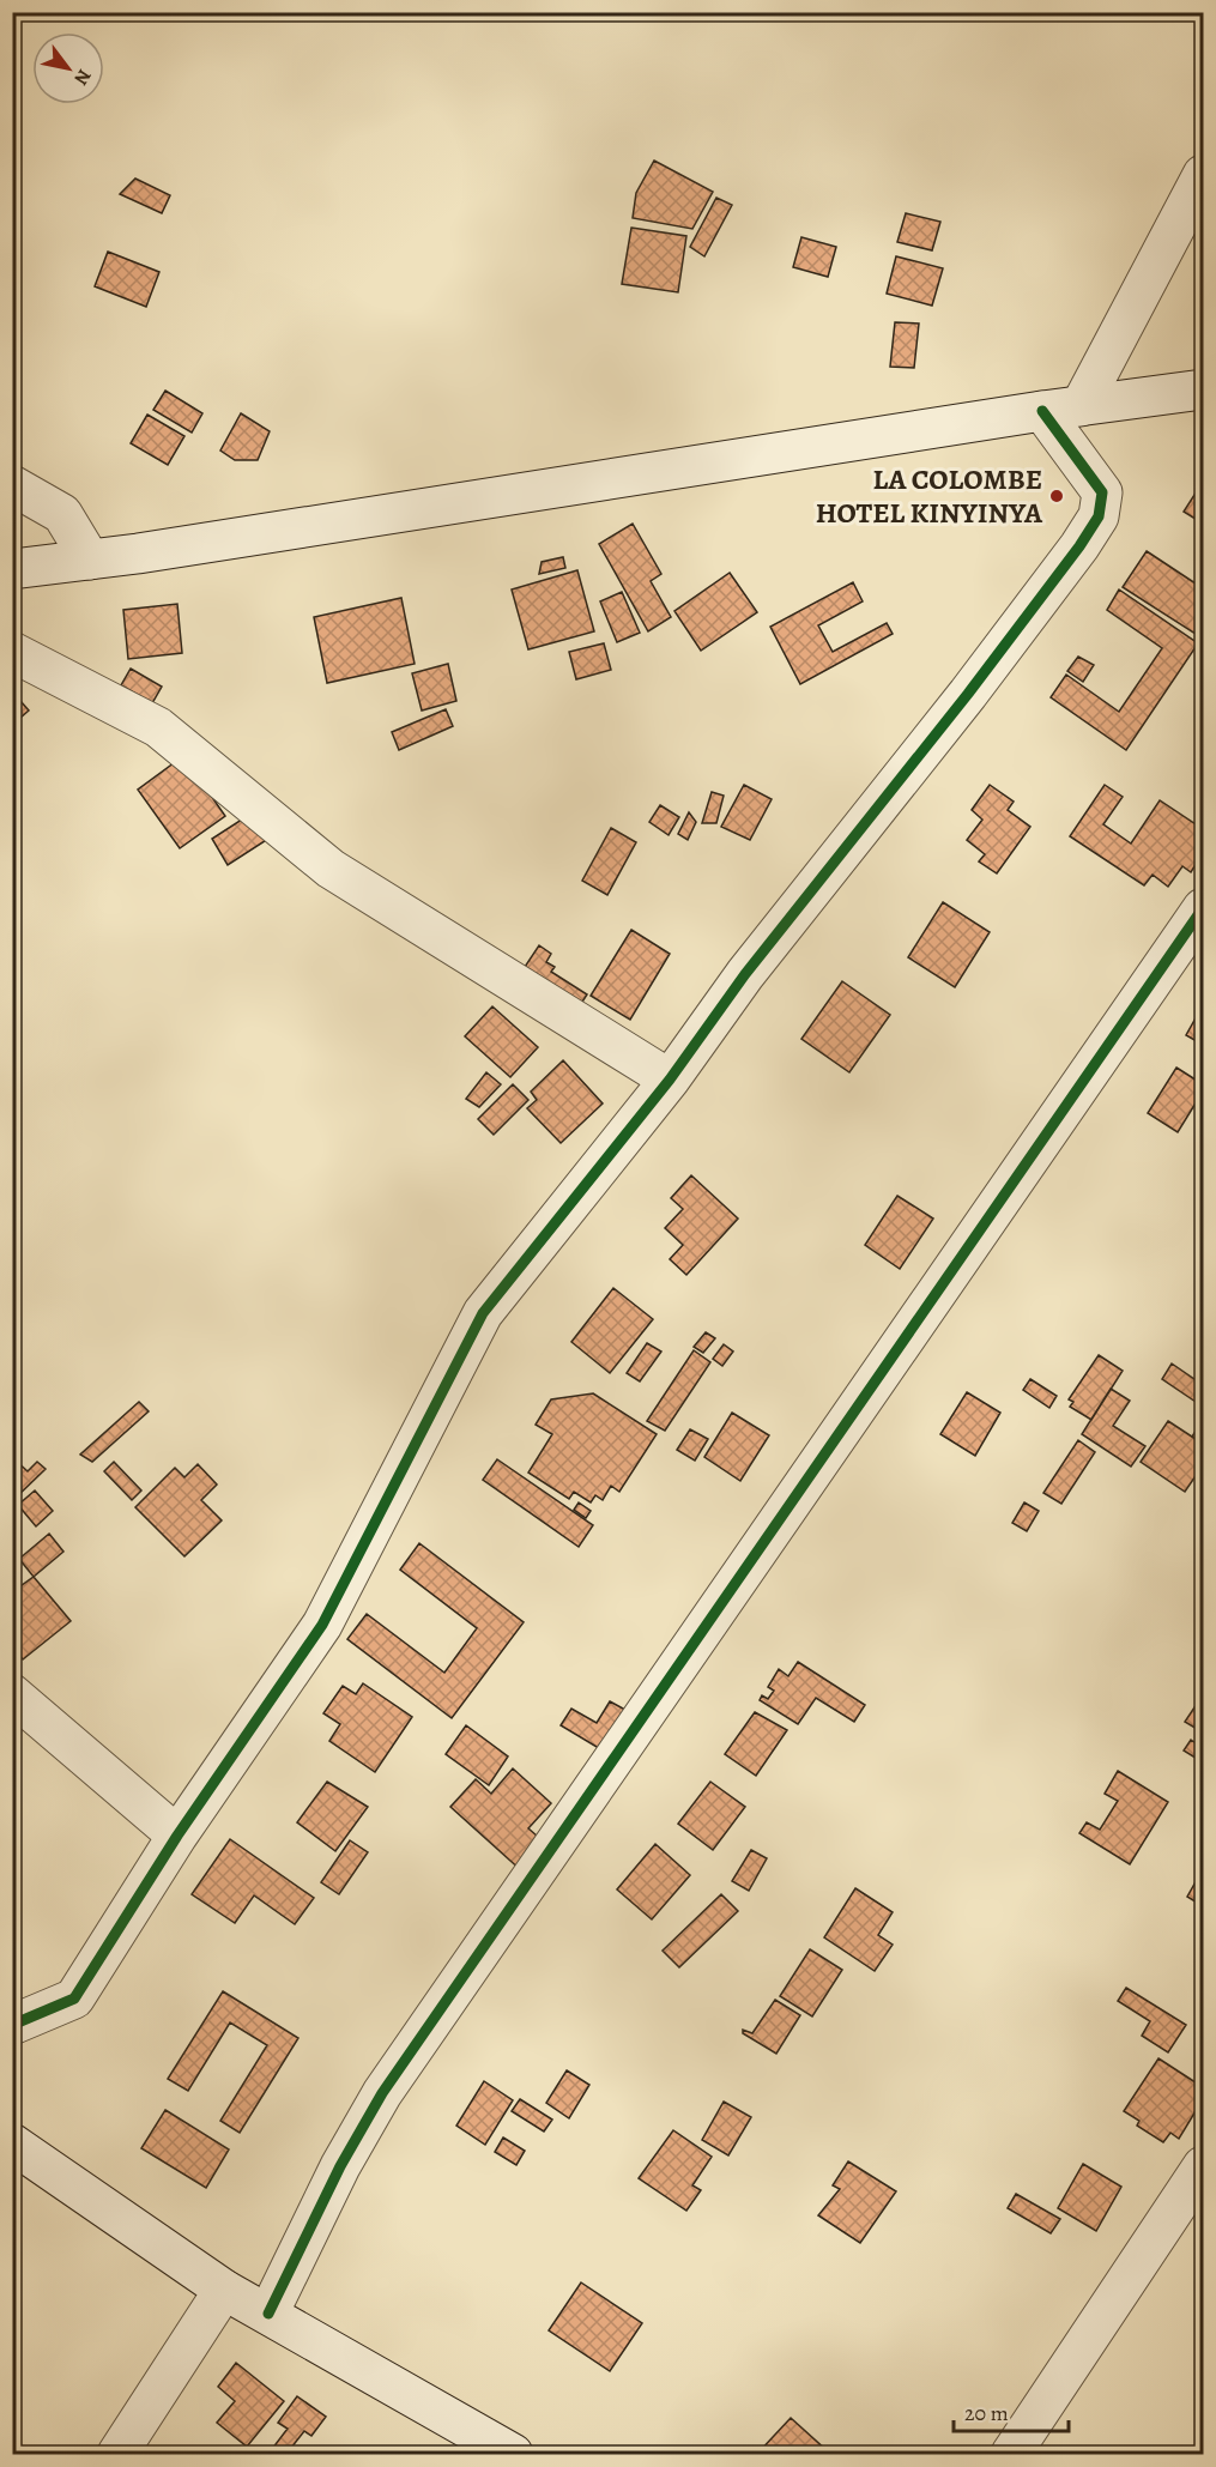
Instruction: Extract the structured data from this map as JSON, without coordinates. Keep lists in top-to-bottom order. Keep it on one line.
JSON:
{"places":["LA COLOMBE HOTEL KINYINYA"],"scale_bar":"20 m","north":"bottom right"}
